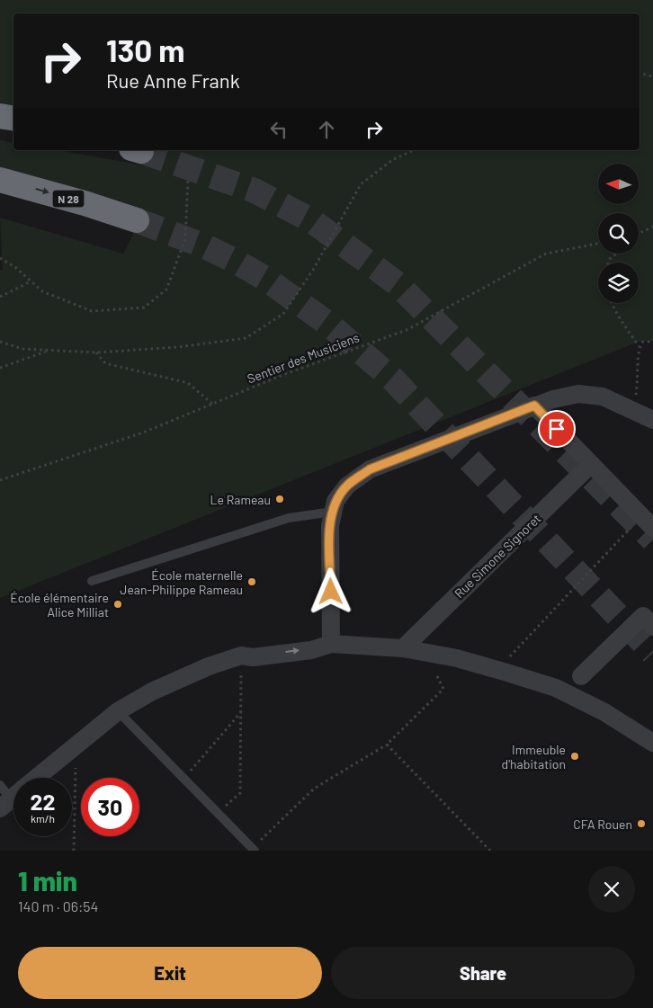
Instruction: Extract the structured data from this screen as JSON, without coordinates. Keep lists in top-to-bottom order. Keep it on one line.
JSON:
{"streets":{"highway":["N 28"],"street":["Rue Simone Signoret"],"path":["Sentier des Musiciens"]},"places":["Le Rameau","École maternelle Jean-Philippe Rameau","École élémentaire Alice Milliat","Immeuble d'habitation","CFA Rouen"],"north":"left","page":{"turn":["130 m","Rue Anne Frank"],"speed":"22 km/h","limit":"30","heading":["1 min","140 m · 06:54"],"buttons":["Exit","Share"]}}
